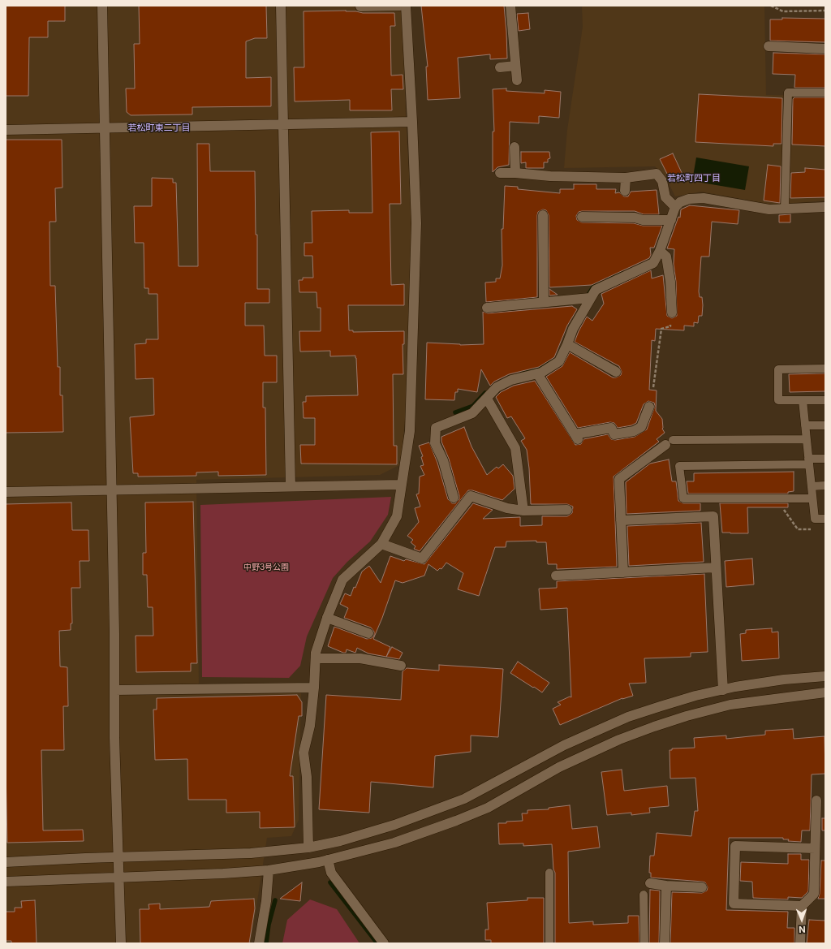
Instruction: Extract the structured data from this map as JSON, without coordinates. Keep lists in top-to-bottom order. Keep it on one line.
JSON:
{"districts":["若松町東二丁目","若松町四丁目"],"parks":["中野3号公園"],"north":"bottom"}
